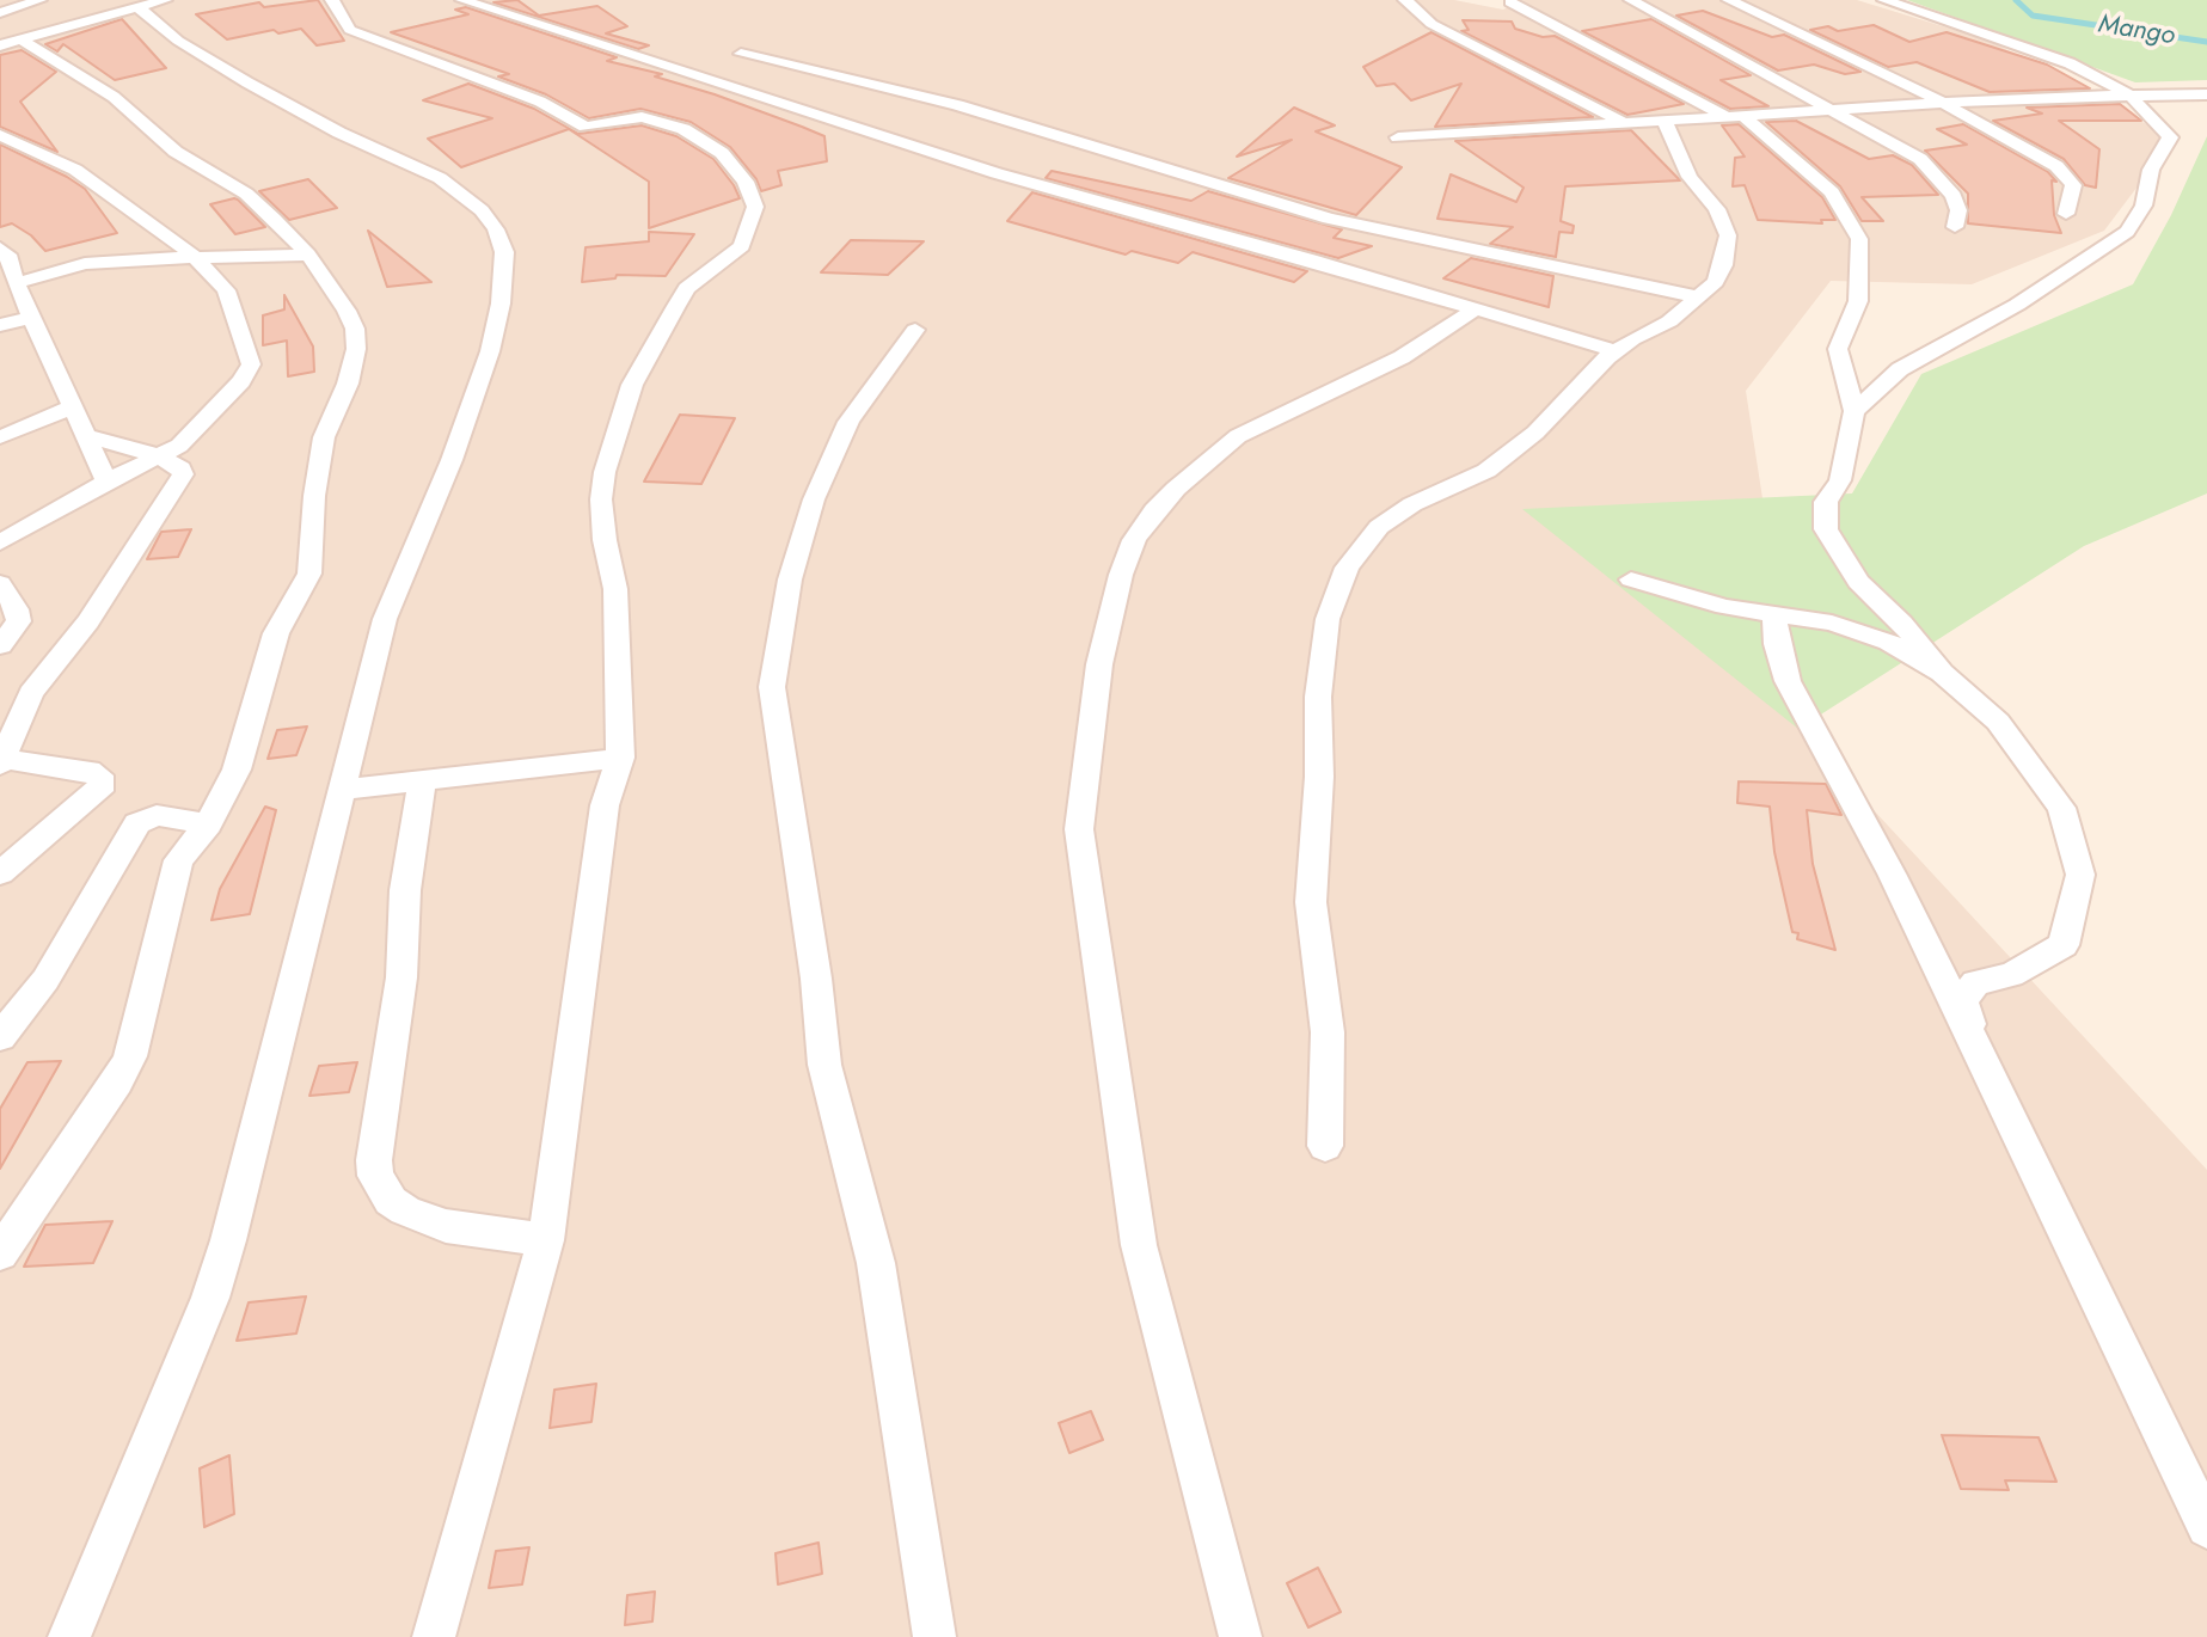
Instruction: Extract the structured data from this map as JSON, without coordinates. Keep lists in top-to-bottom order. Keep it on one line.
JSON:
{"water":["Mango"]}
